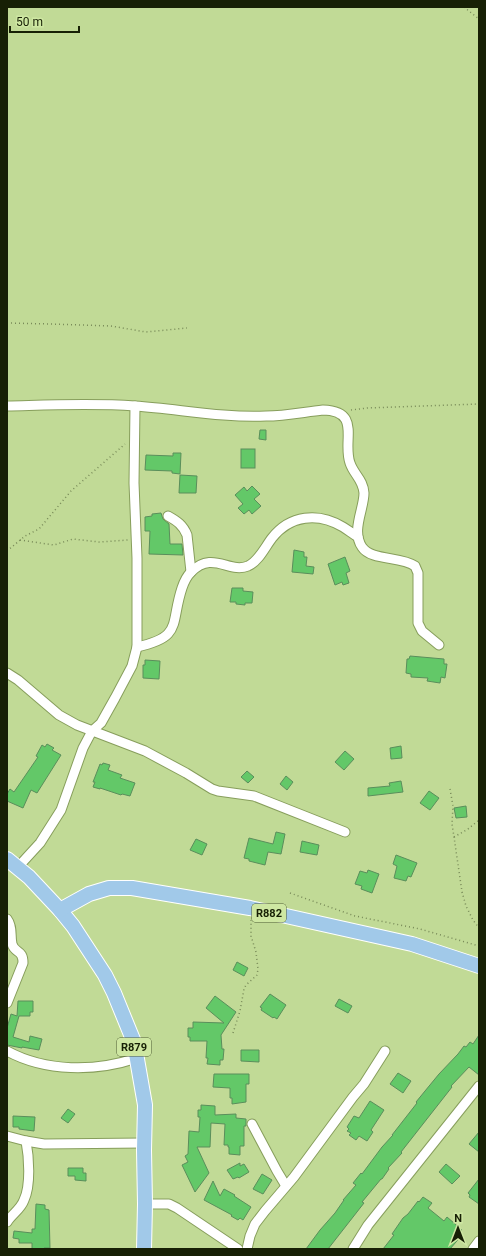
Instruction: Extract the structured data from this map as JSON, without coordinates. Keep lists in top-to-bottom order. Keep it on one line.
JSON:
{"streets":{"main road":["R882","R879"]},"crossings":[["R882","R879"]],"scale_bar":"50 m","north":"top"}
